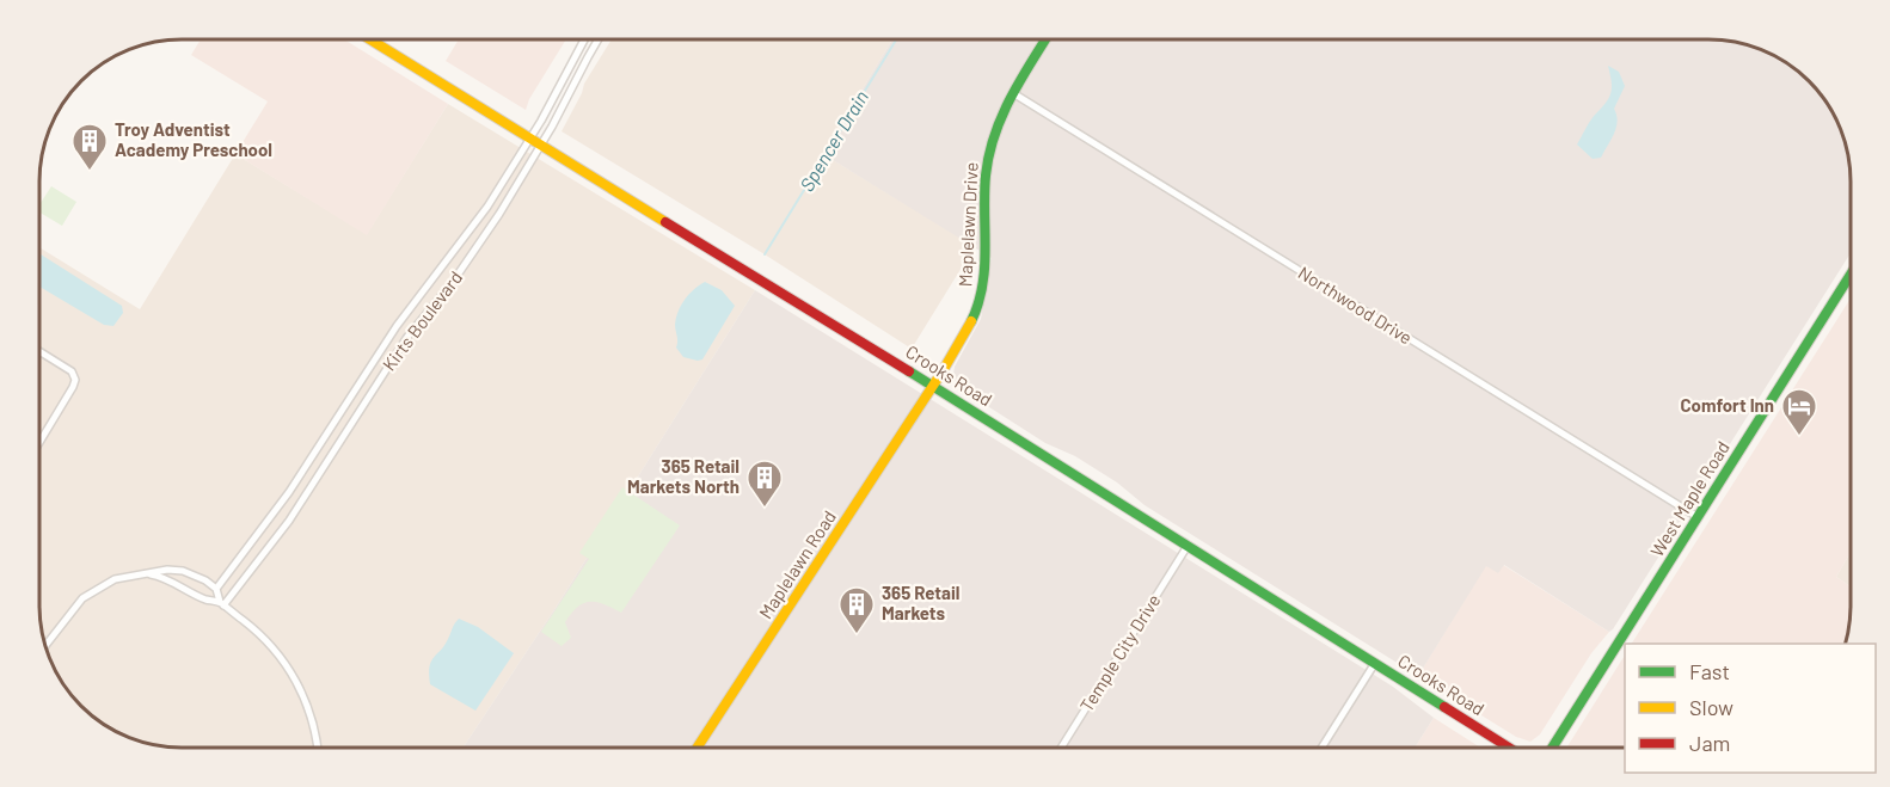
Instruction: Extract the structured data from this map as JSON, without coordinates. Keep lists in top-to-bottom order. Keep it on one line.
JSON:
{"streets":{"main road":["Maplelawn Drive","Crooks Road","West Maple Road","Maplelawn Road"],"street":["Northwood Drive","Kirts Boulevard","Temple City Drive"]},"crossings":[["Maplelawn Drive","Northwood Drive"],["Maplelawn Drive","Crooks Road"],["Maplelawn Drive","Maplelawn Road"],["Northwood Drive","West Maple Road"],["Kirts Boulevard","Crooks Road"],["Crooks Road","Maplelawn Road"],["Crooks Road","Temple City Drive"]],"water":["Spencer Drain"],"places":{"building":["Troy Adventist Academy Preschool","365 Retail Markets North","365 Retail Markets"],"hotel":["Comfort Inn"]},"legend":["Fast","Slow","Jam"]}
